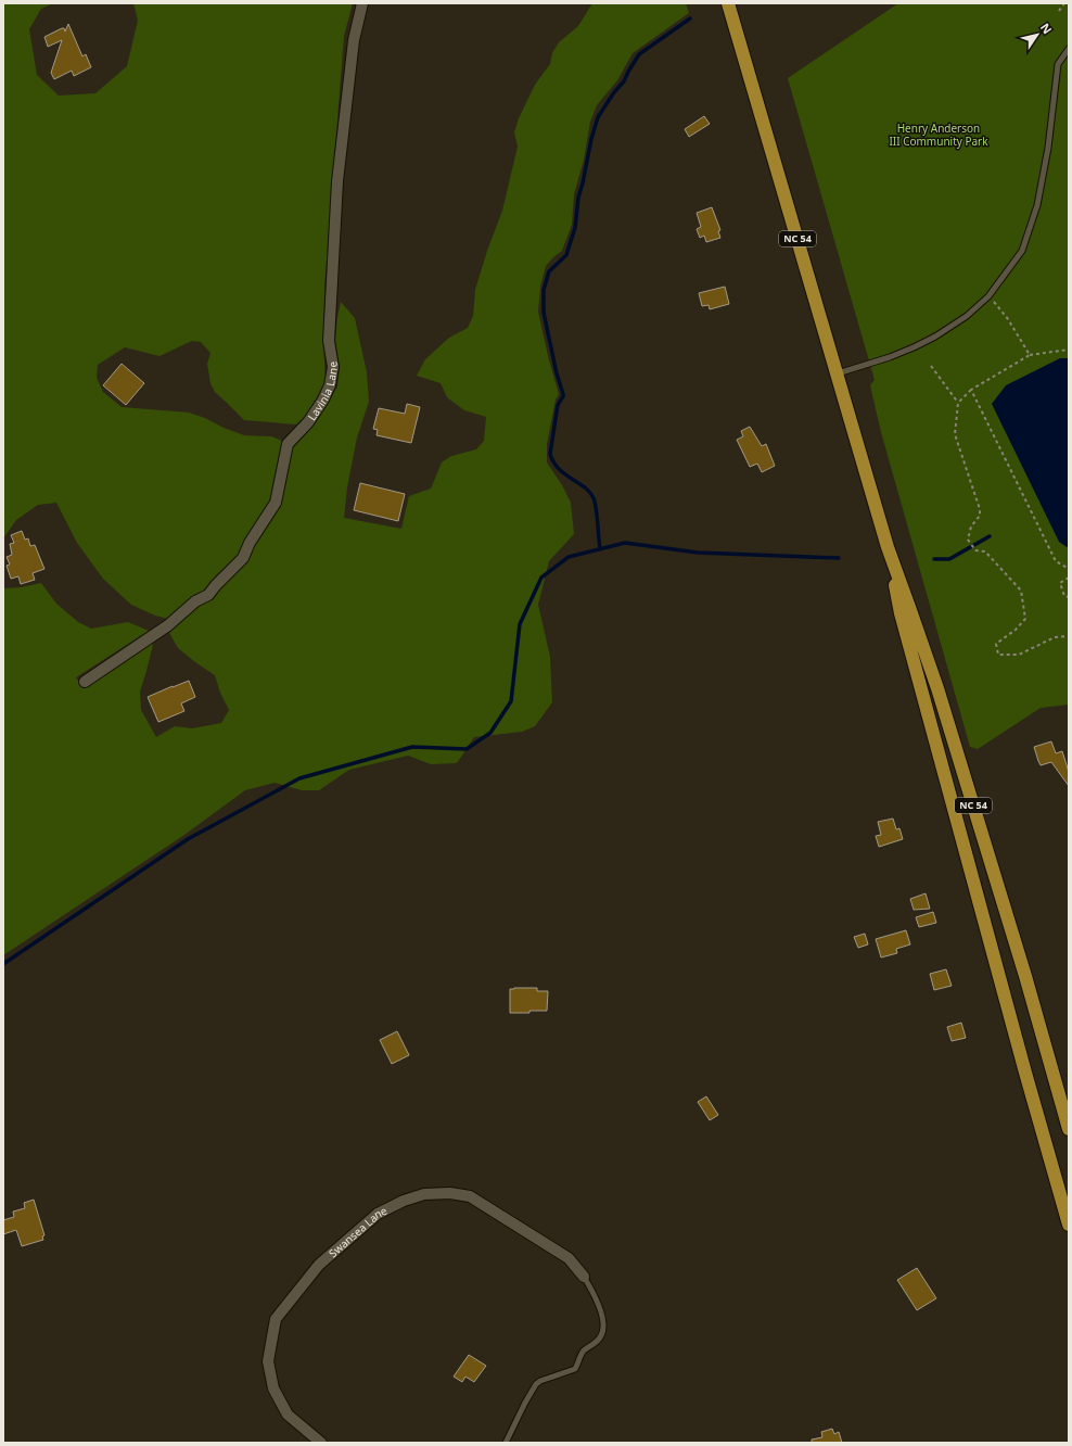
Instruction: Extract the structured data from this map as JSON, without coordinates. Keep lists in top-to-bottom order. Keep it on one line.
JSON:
{"streets":{"highway":["NC 54"],"street":["Lavinia Lane","Swansea Lane"]},"parks":["Henry Anderson III Community Park"],"north":"top right"}
